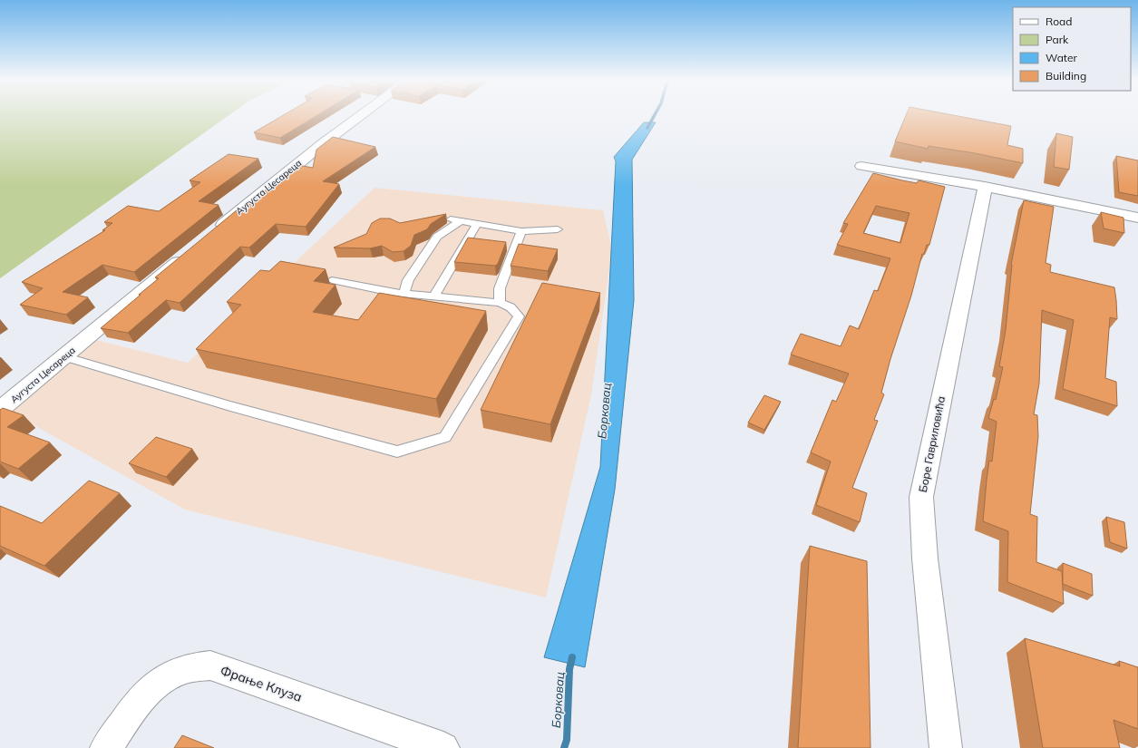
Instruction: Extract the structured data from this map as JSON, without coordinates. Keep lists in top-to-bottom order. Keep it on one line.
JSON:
{"streets":{"street":["Аугуста Цесареца","Боре Гавриловића","Фрање Клуза"]},"water":["Борковац"],"legend":["Road","Park","Water","Building"]}
